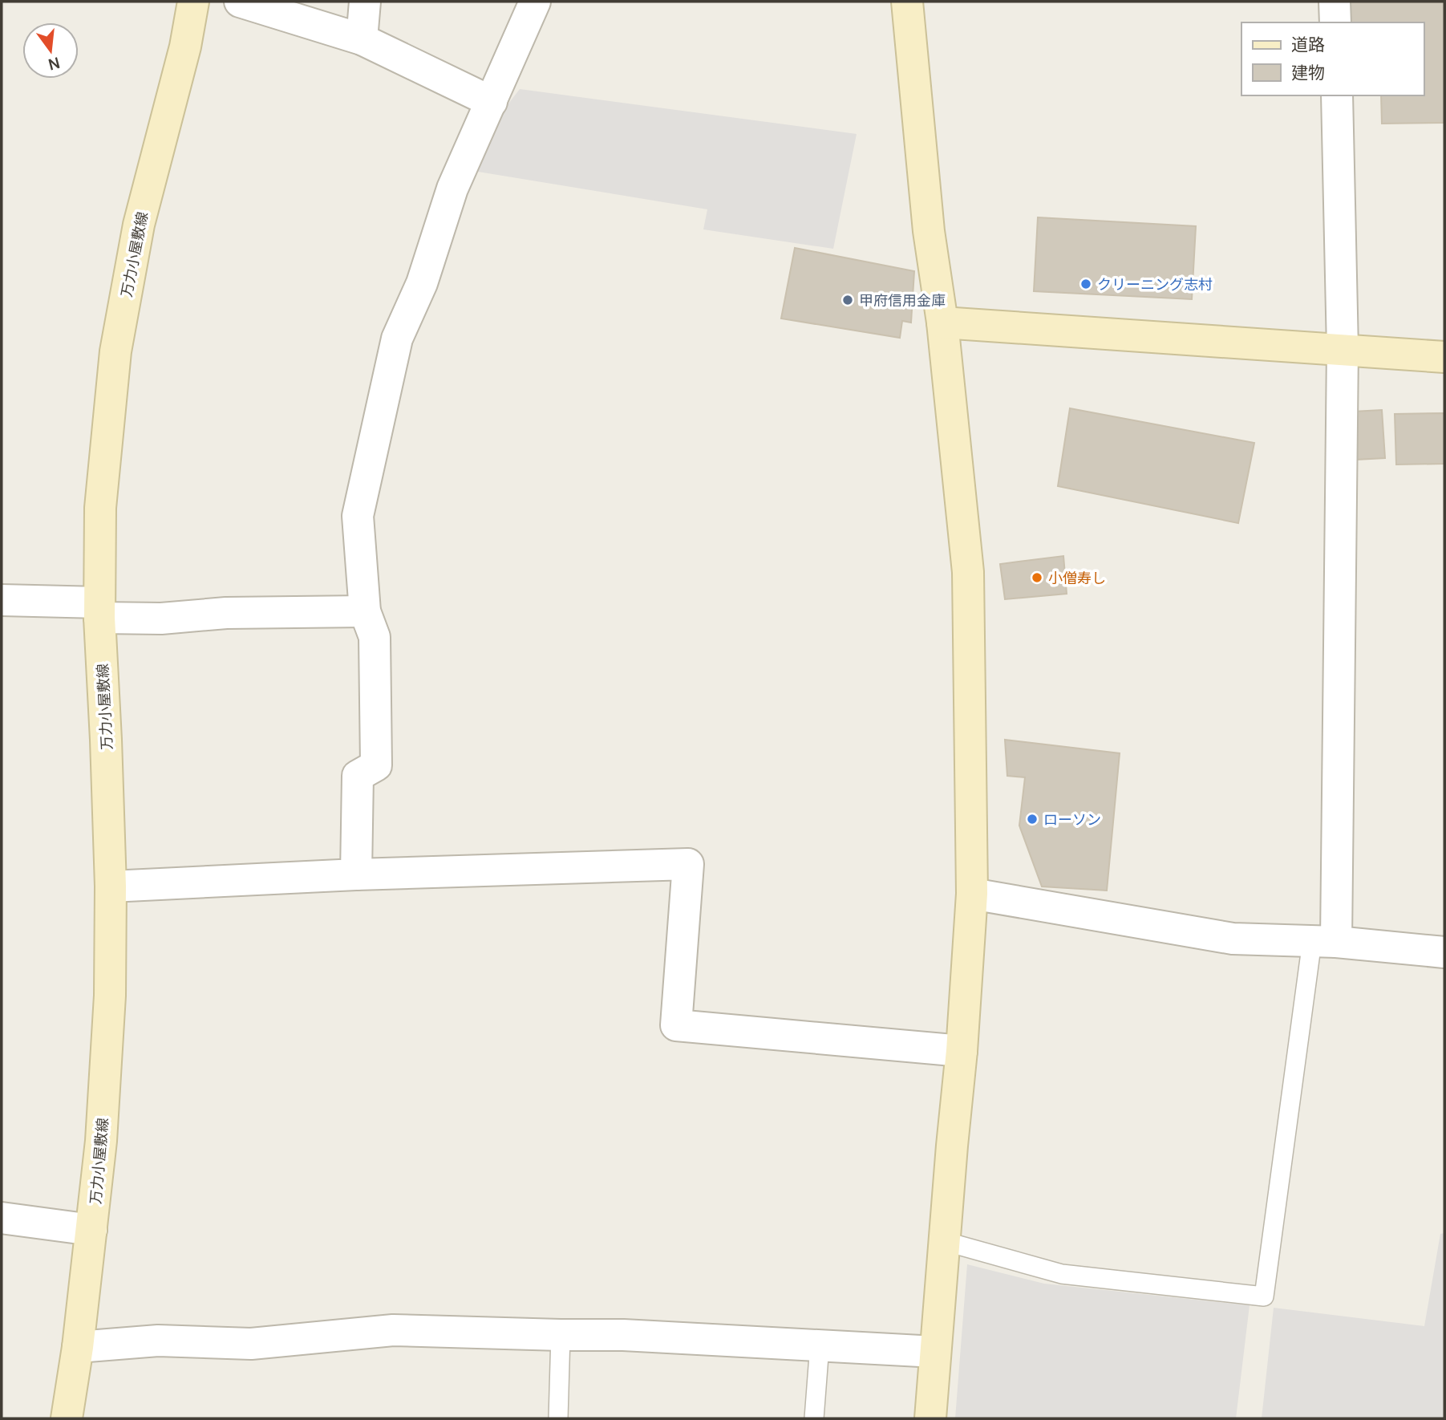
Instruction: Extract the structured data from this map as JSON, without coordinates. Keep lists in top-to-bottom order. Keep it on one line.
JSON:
{"streets":{"street":["万力小屋敷線"]},"places":["クリーニング志村","甲府信用金庫","小僧寿し","ローソン"],"legend":["道路","建物"],"north":"bottom"}
